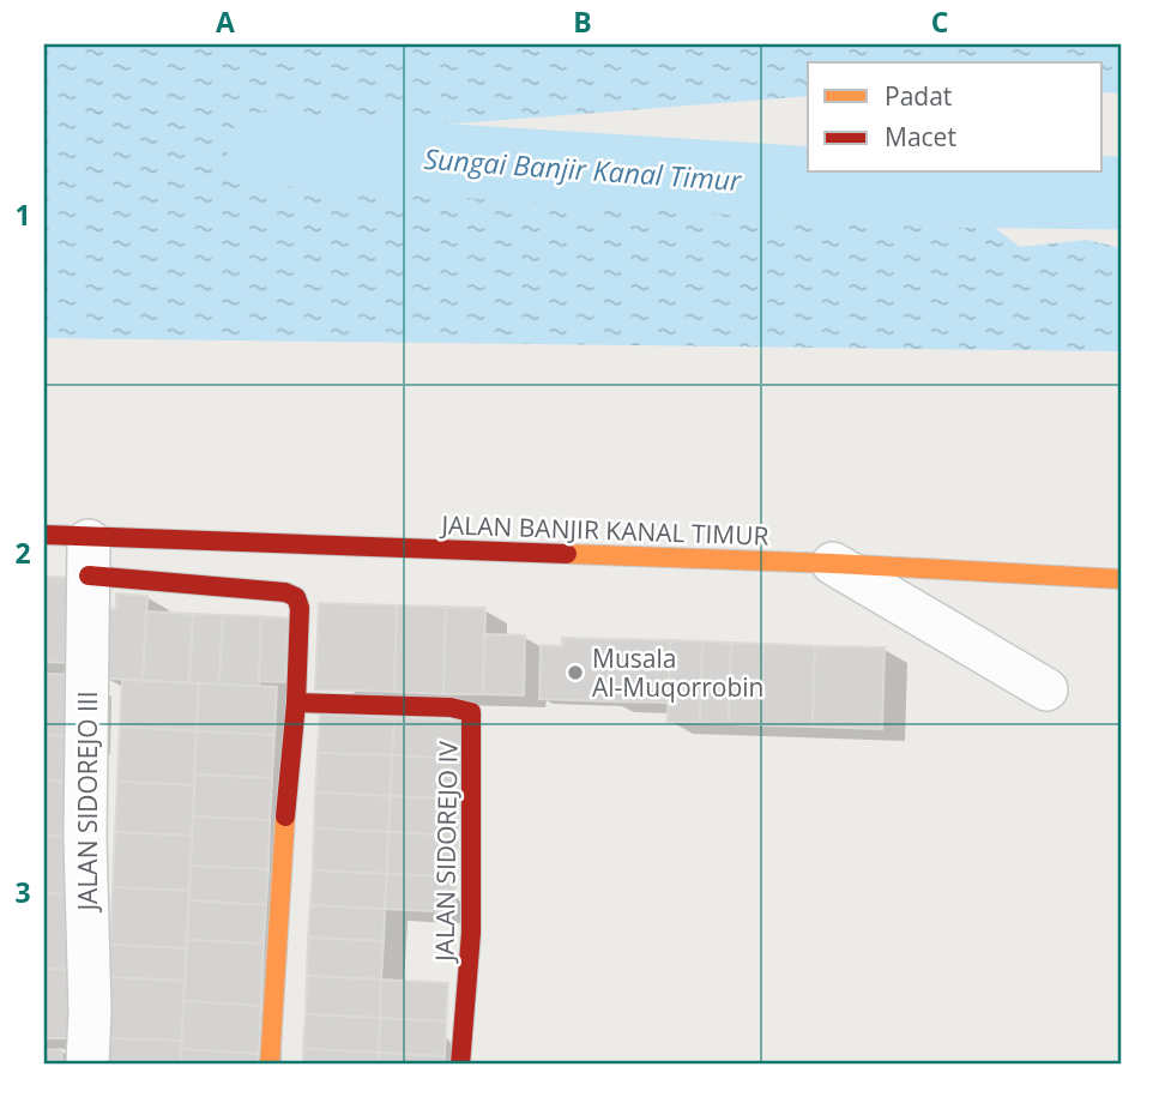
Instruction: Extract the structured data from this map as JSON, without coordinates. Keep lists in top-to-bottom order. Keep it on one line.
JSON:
{"streets":{"street":["JALAN BANJIR KANAL TIMUR","JALAN SIDOREJO III","JALAN SIDOREJO IV"]},"crossings":[["JALAN BANJIR KANAL TIMUR","JALAN SIDOREJO III"]],"water":["Sungai Banjir Kanal Timur"],"places":["Musala Al-Muqorrobin"],"legend":["Padat","Macet"],"grid":{"columns":["A","B","C"],"rows":["1","2","3"]}}
